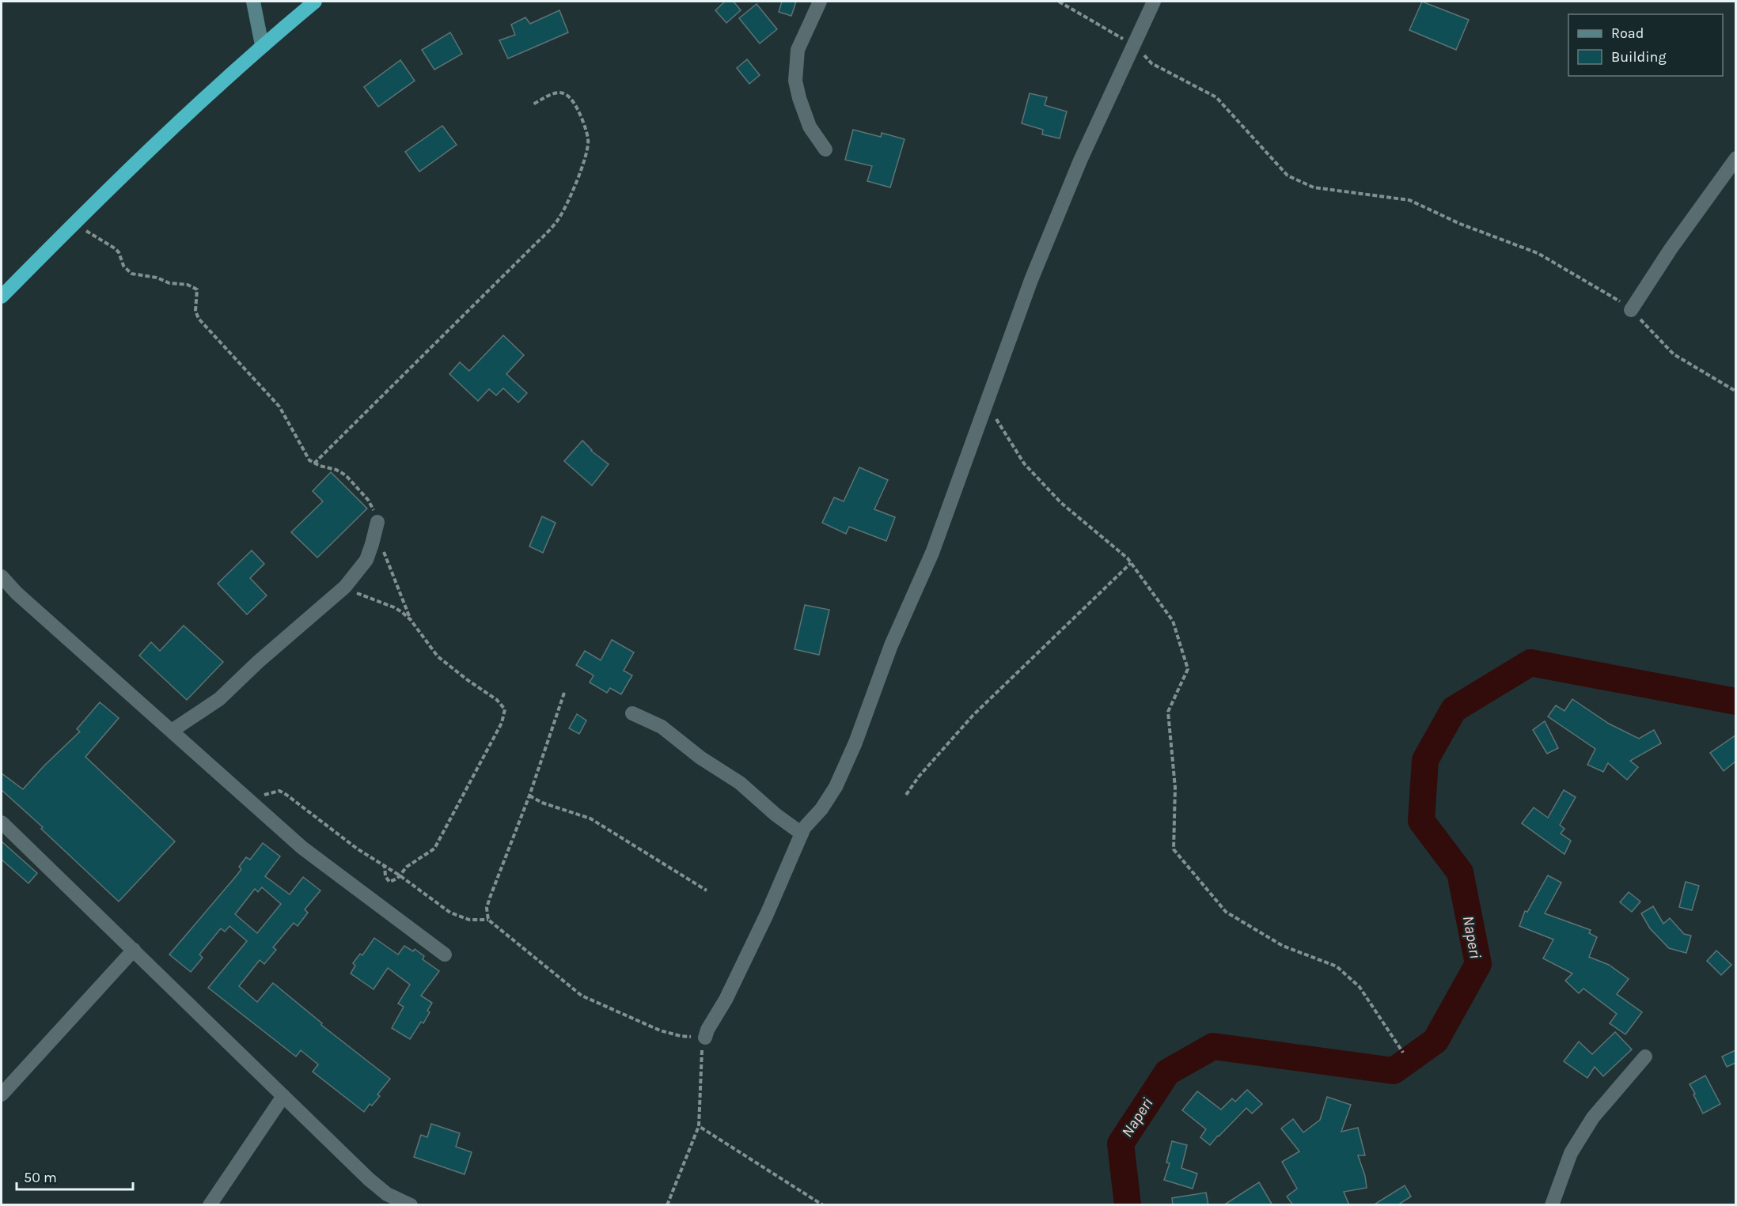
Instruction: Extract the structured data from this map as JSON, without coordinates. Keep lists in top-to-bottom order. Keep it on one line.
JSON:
{"water":["Naperi"],"legend":["Road","Building"],"scale_bar":"50 m"}
